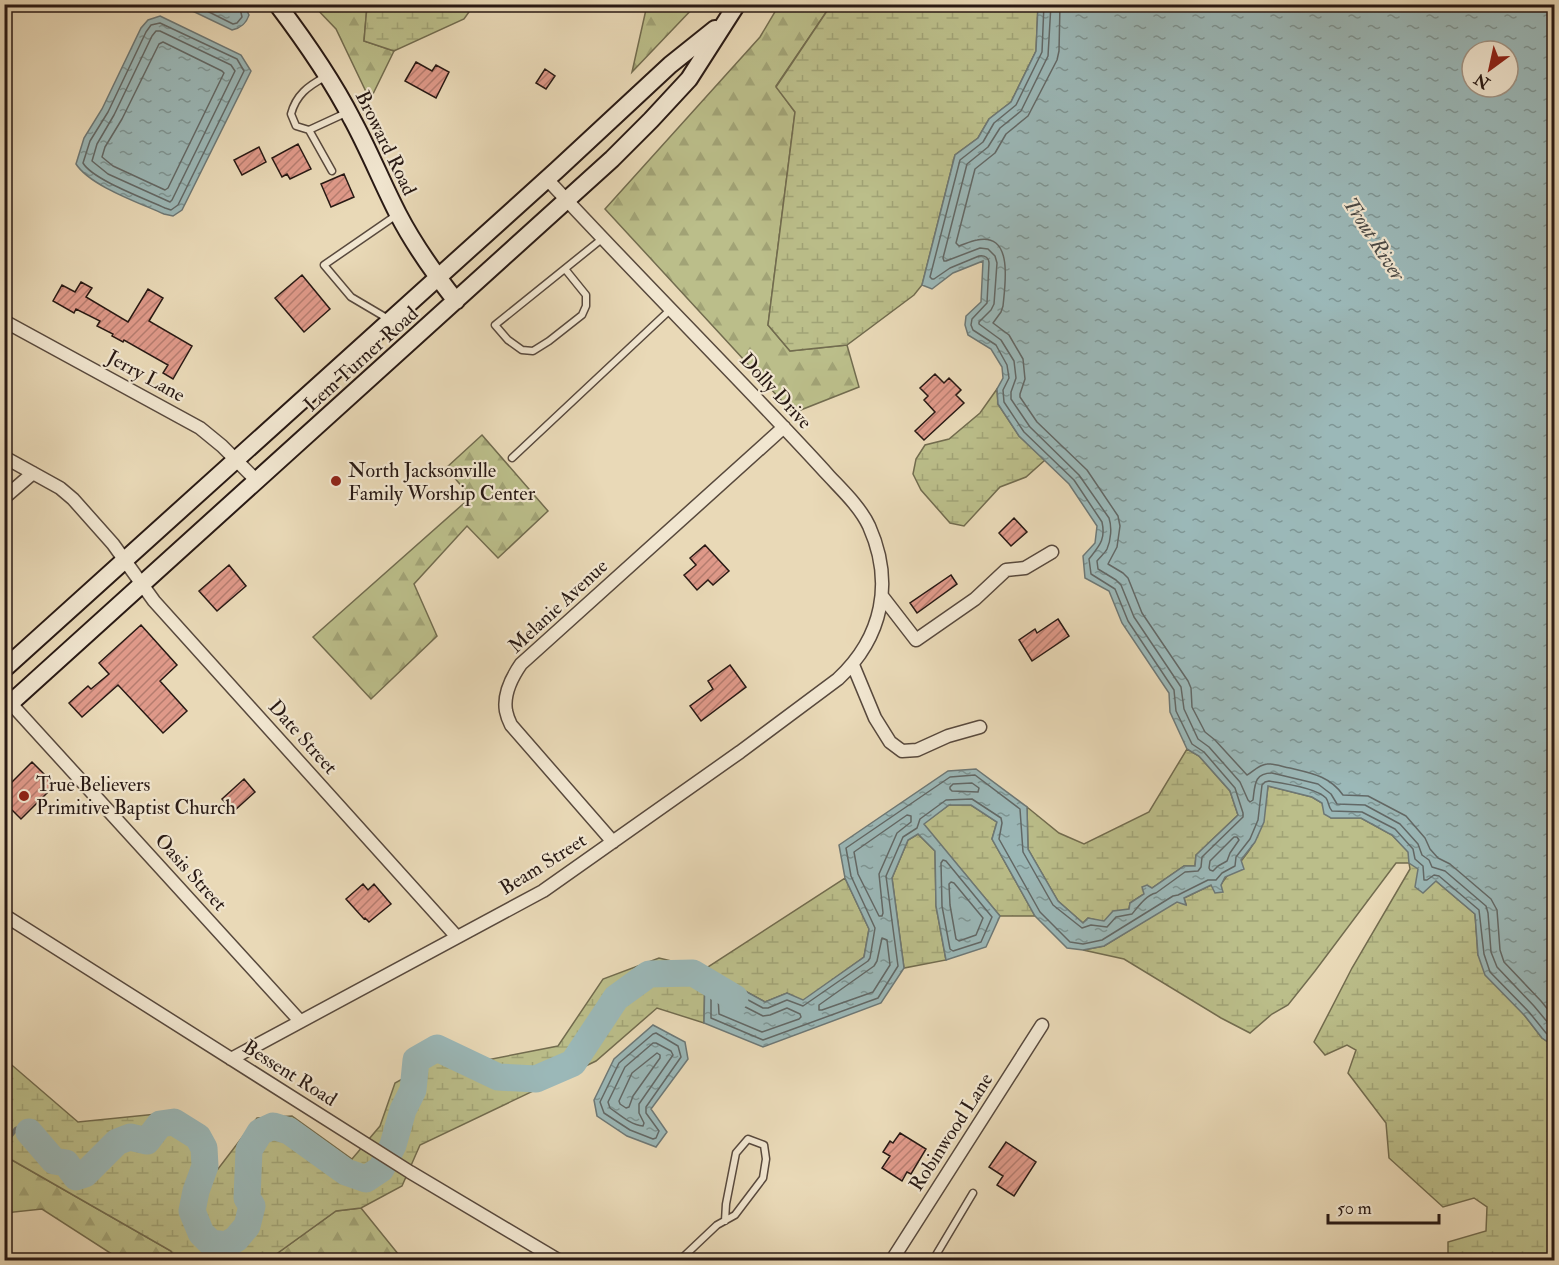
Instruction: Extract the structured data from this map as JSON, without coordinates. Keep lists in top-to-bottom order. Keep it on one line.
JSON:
{"streets":{"main road":["Broward Road","Lem Turner Road"],"street":["Jerry Lane","Dolly Drive","Melanie Avenue","Date Street","Beam Street","Oasis Street","Bessent Road","Robinwood Lane"]},"crossings":[["Broward Road","Lem Turner Road"],["Lem Turner Road","Jerry Lane"],["Lem Turner Road","Dolly Drive"],["Lem Turner Road","Date Street"],["Lem Turner Road","Oasis Street"],["Dolly Drive","Melanie Avenue"],["Dolly Drive","Beam Street"],["Melanie Avenue","Beam Street"],["Date Street","Beam Street"],["Beam Street","Oasis Street"],["Beam Street","Bessent Road"]],"water":["Trout River"],"places":["North Jacksonville Family Worship Center","True Believers Primitive Baptist Church"],"scale_bar":"50 m","north":"bottom left"}
